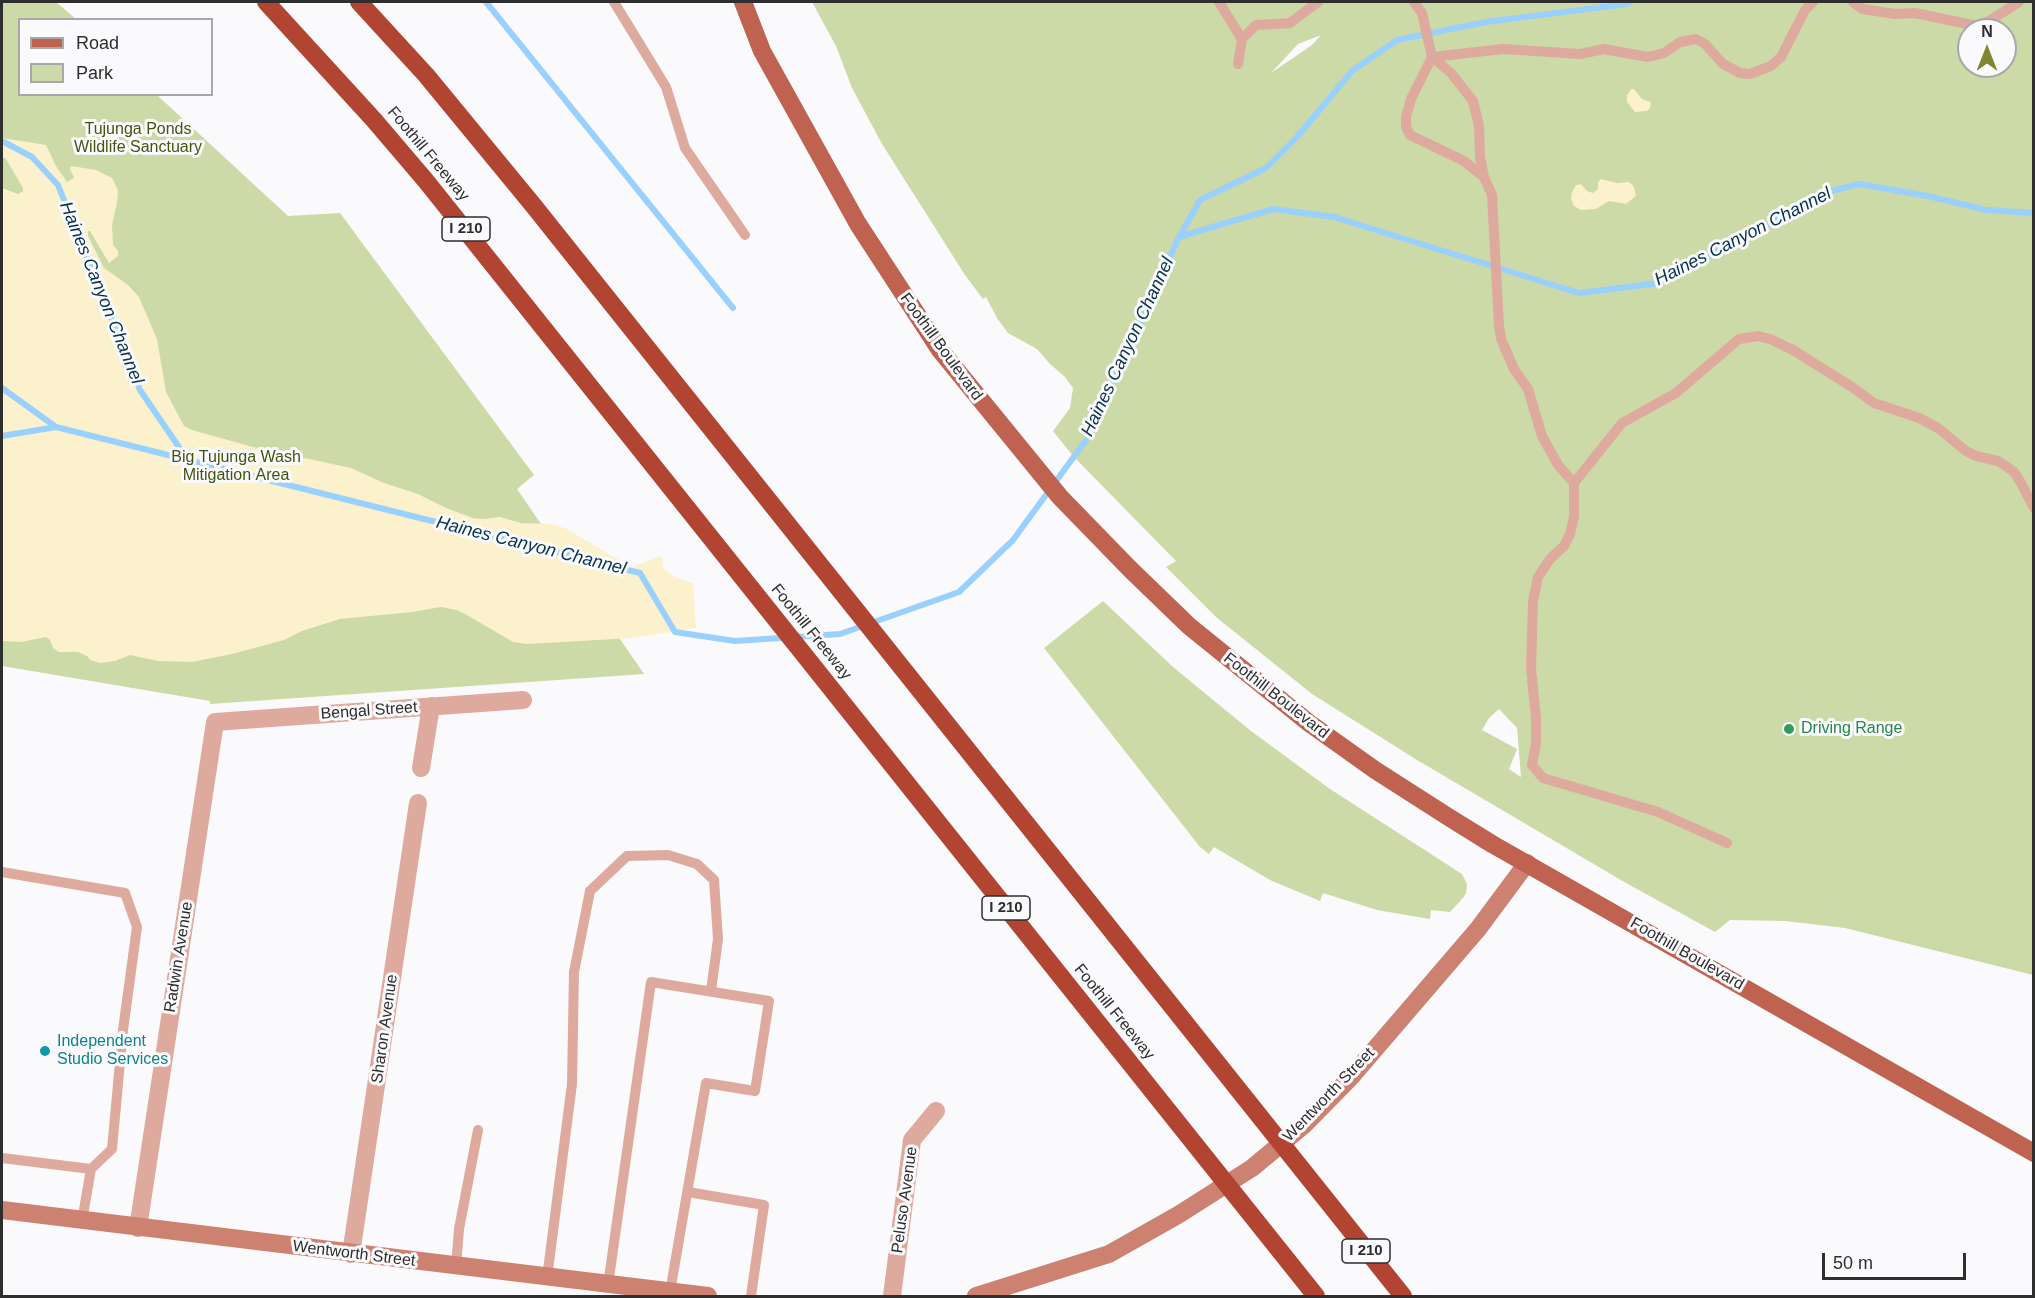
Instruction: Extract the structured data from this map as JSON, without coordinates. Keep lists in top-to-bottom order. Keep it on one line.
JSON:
{"streets":{"highway":["Foothill Freeway","I 210"],"main road":["Foothill Boulevard","Wentworth Street"],"street":["Bengal Street","Radwin Avenue","Sharon Avenue","Peluso Avenue"]},"crossings":[["Foothill Boulevard","Wentworth Street"],["Bengal Street","Radwin Avenue"],["Radwin Avenue","Wentworth Street"],["Sharon Avenue","Wentworth Street"]],"water":["Haines Canyon Channel"],"parks":["Tujunga Ponds Wildlife Sanctuary","Big Tujunga Wash Mitigation Area"],"places":["Driving Range","Independent Studio Services"],"legend":["Road","Park"],"scale_bar":"50 m","north":"top"}
